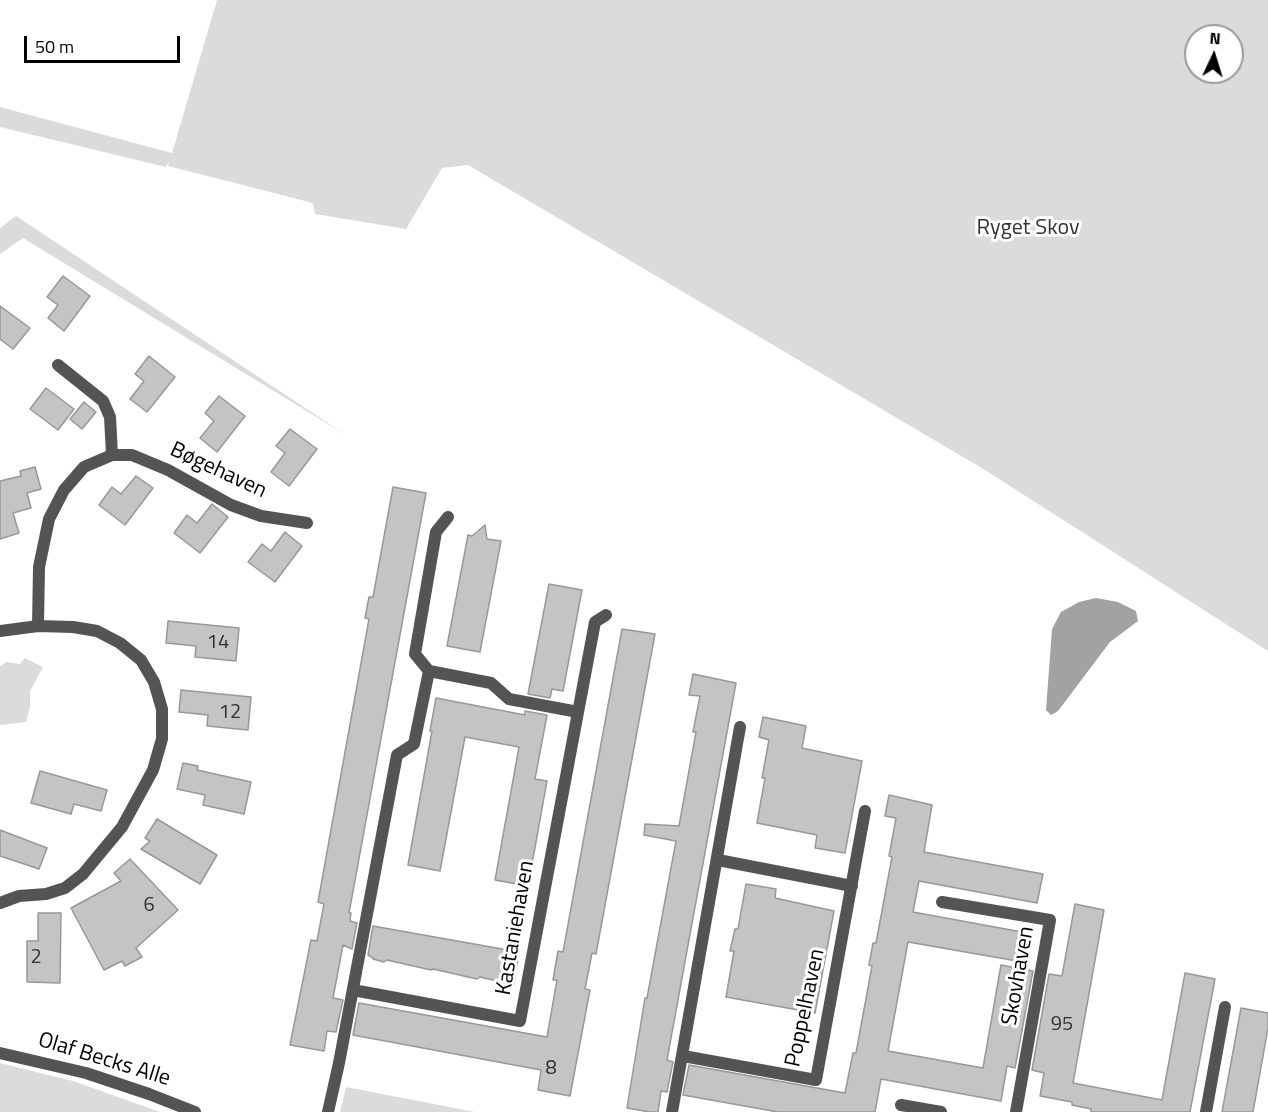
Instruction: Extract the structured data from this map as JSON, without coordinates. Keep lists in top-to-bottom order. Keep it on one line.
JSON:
{"streets":{"street":["Bøgehaven","Kastaniehaven","Skovhaven","Poppelhaven","Olaf Becks Alle"]},"parks":["Ryget Skov"],"house_numbers":["14","12","6","2","95","8"],"scale_bar":"50 m","north":"top"}
